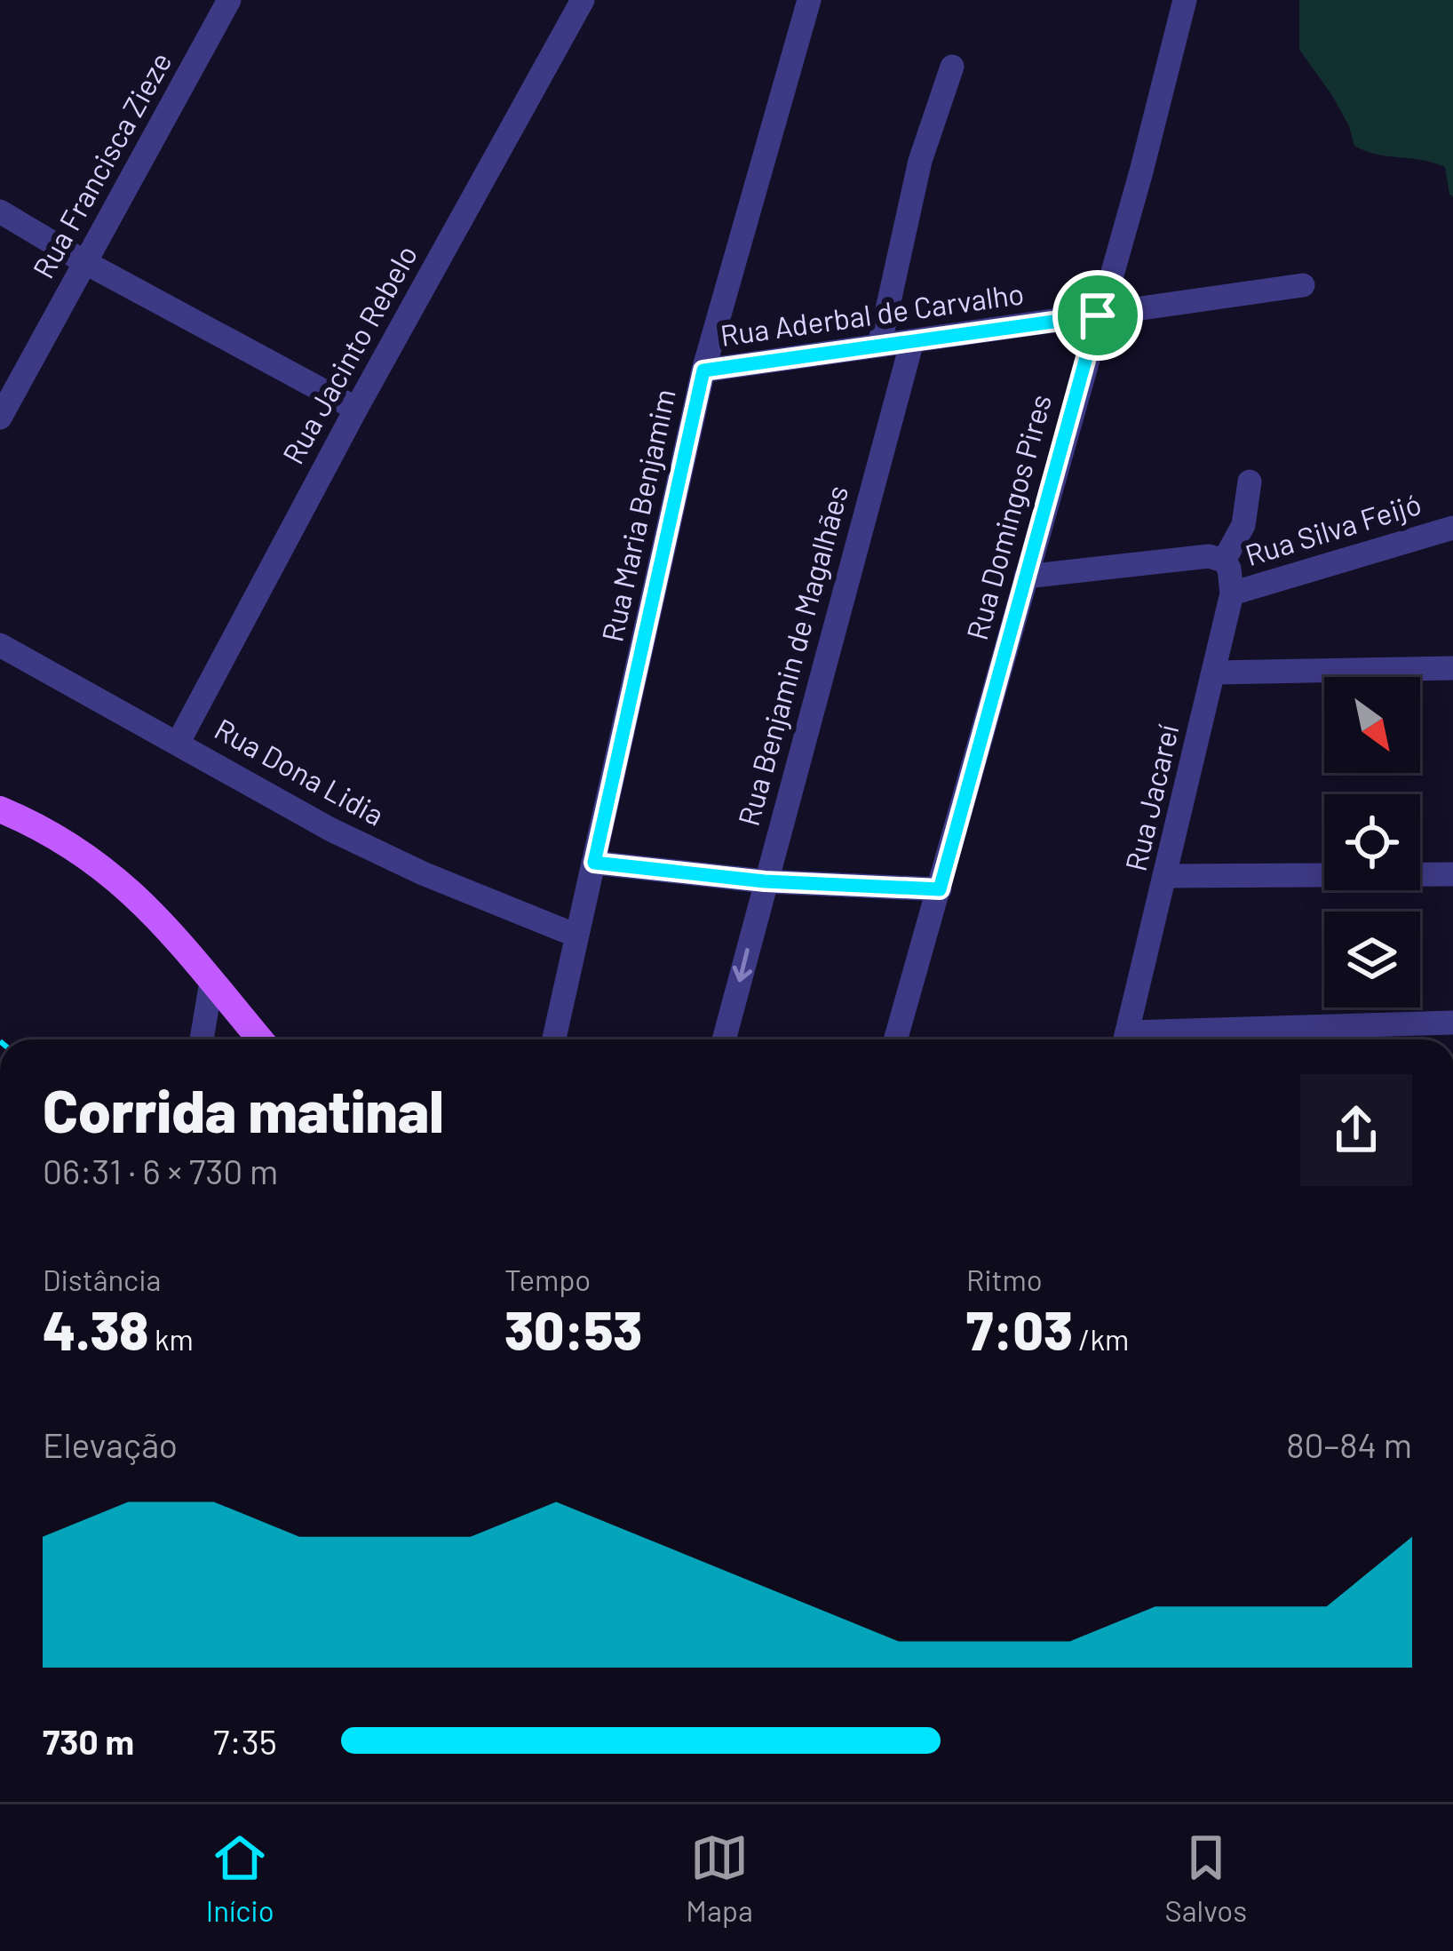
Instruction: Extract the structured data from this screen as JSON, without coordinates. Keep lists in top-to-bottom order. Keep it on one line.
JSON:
{"streets":{"street":["Rua Francisca Zieze","Rua Aderbal de Carvalho","Rua Jacinto Rebelo","Rua Maria Benjamim","Rua Domingos Pires","Rua Silva Feijó","Rua Benjamin de Magalhães","Rua Dona Lidia","Rua Jacareí"]},"crossings":[["Rua Aderbal de Carvalho","Rua Maria Benjamim"],["Rua Aderbal de Carvalho","Rua Domingos Pires"],["Rua Aderbal de Carvalho","Rua Benjamin de Magalhães"],["Rua Jacinto Rebelo","Rua Dona Lidia"],["Rua Maria Benjamim","Rua Dona Lidia"],["Rua Silva Feijó","Rua Jacareí"]],"north":"bottom right","page":{"heading":["Corrida matinal","06:31 · 6 × 730 m"],"stats":[["Distância","4.38 km"],["Tempo","30:53"],["Ritmo","7:03 /km"]],"chart":["Elevação","80–84 m"],"list":[{"name":"730 m","note":"7:35"}],"tabs":["Início","Mapa","Salvos"]}}
